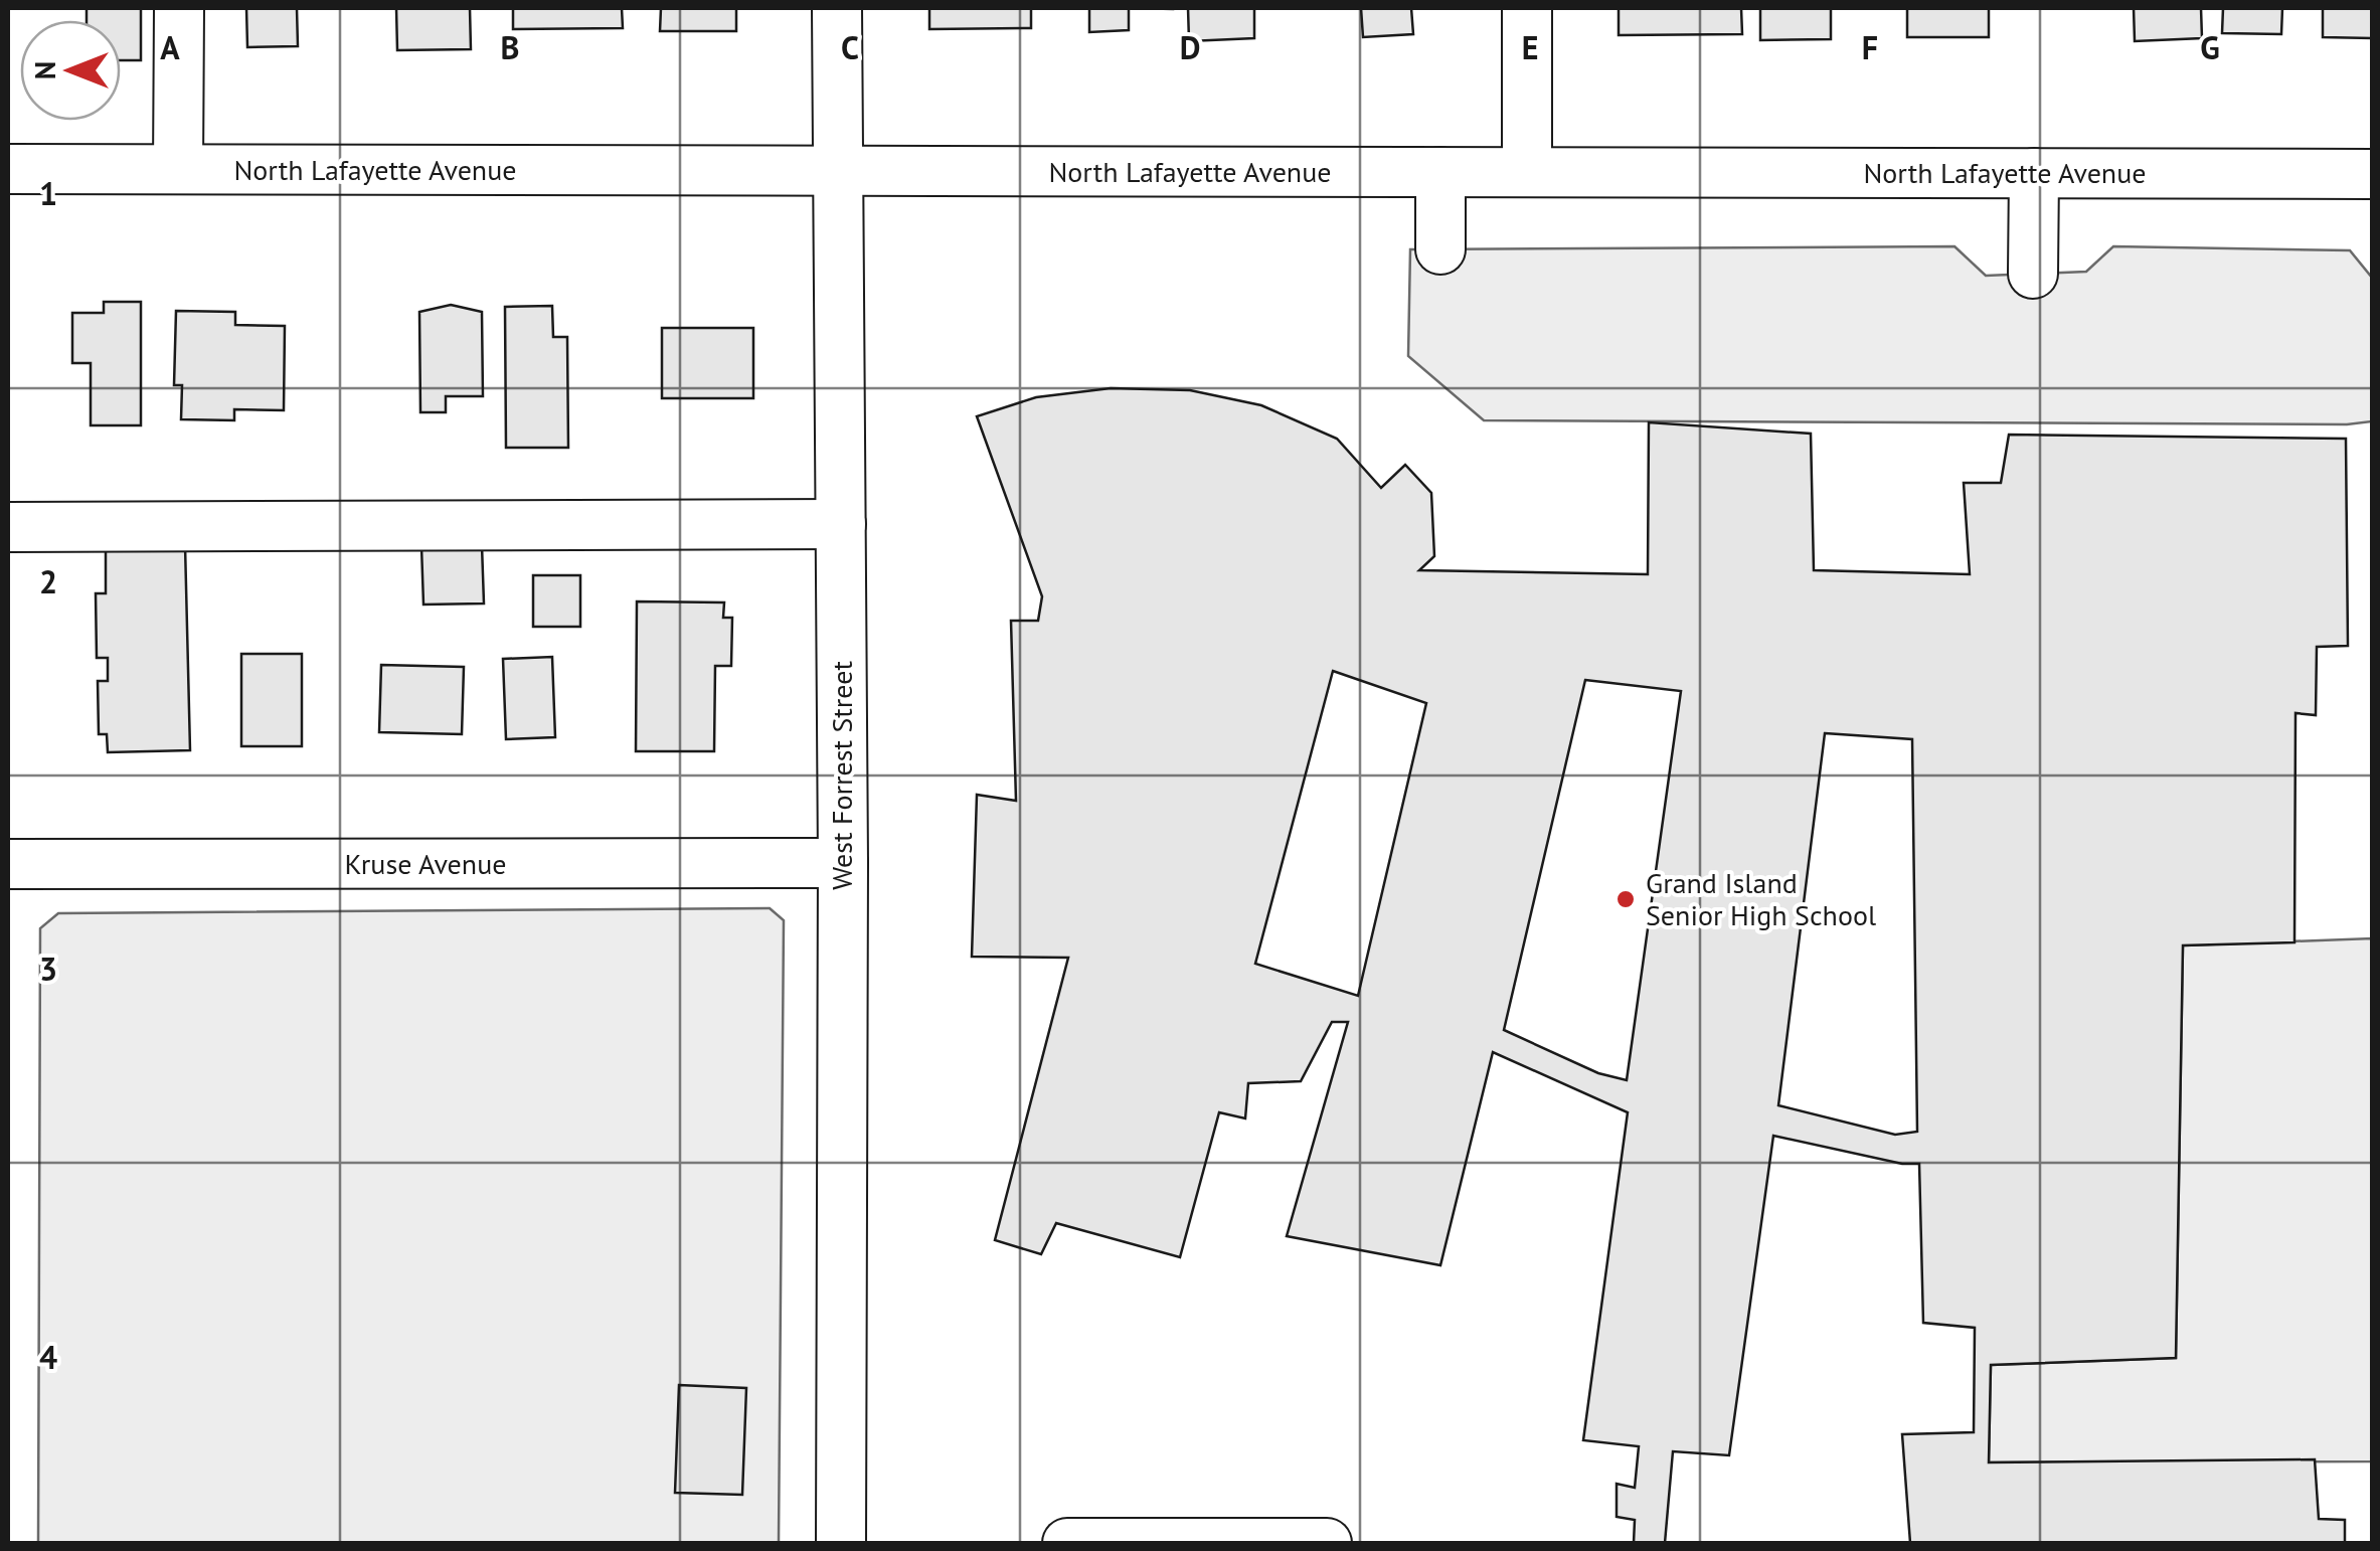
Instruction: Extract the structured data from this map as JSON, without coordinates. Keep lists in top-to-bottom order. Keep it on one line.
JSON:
{"streets":{"street":["North Lafayette Avenue","West Forrest Street","Kruse Avenue"]},"crossings":[["North Lafayette Avenue","West Forrest Street"],["West Forrest Street","Kruse Avenue"]],"places":["Grand Island Senior High School"],"north":"left","grid":{"columns":["A","B","C","D","E","F","G"],"rows":["1","2","3","4"]}}
